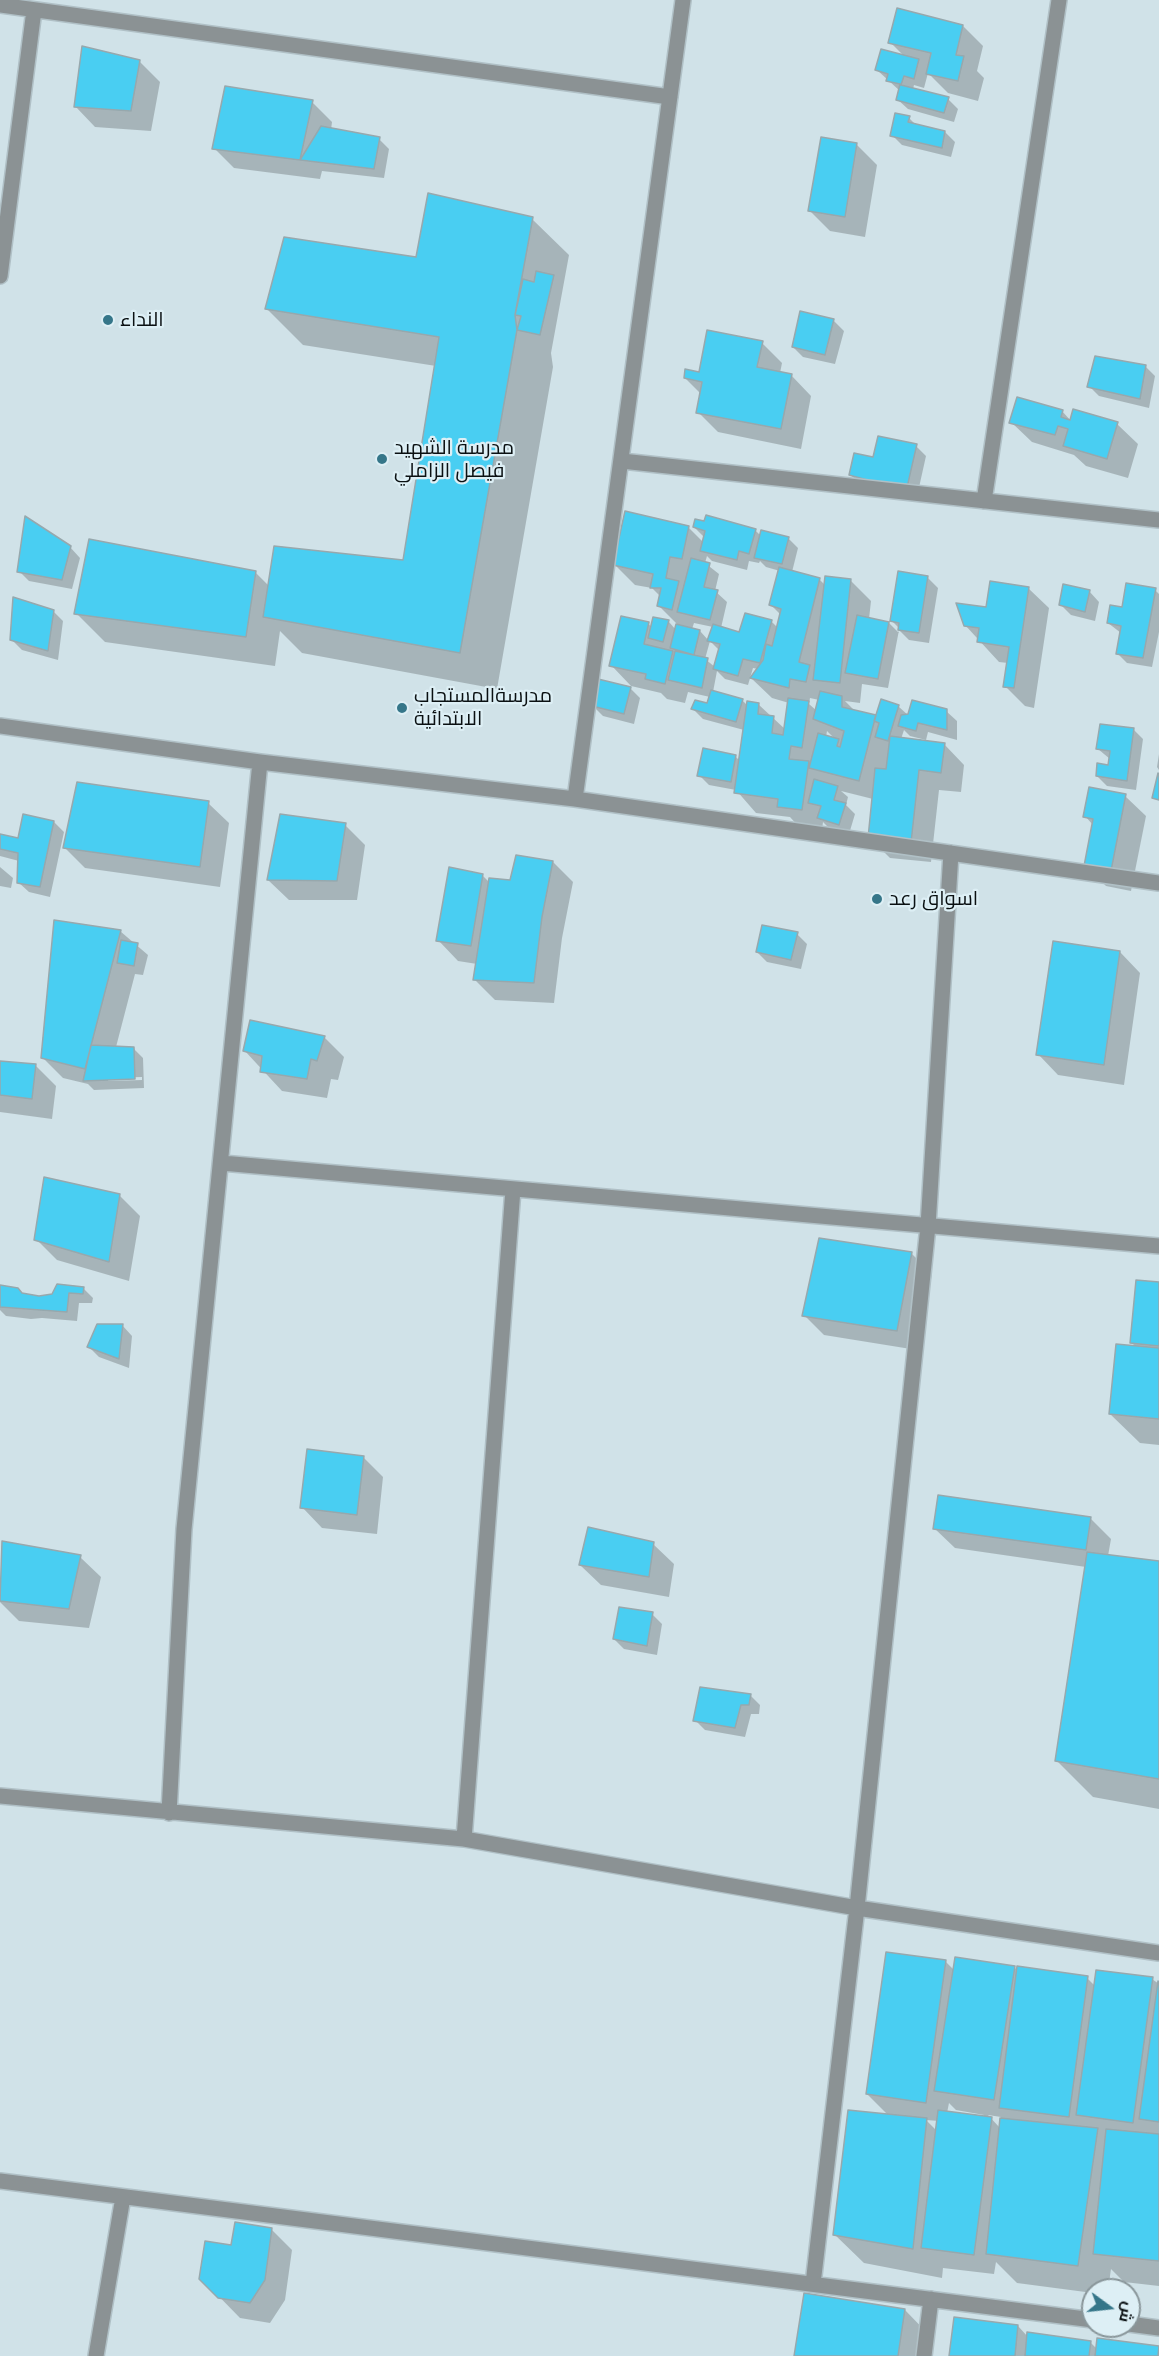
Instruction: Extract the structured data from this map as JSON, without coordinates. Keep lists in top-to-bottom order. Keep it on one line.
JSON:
{"places":["النداء","مدرسة الشهيد فيصل الزاملي","مدرسةالمستجاب الابتدائية","اسواق رعد"],"north":"right"}
